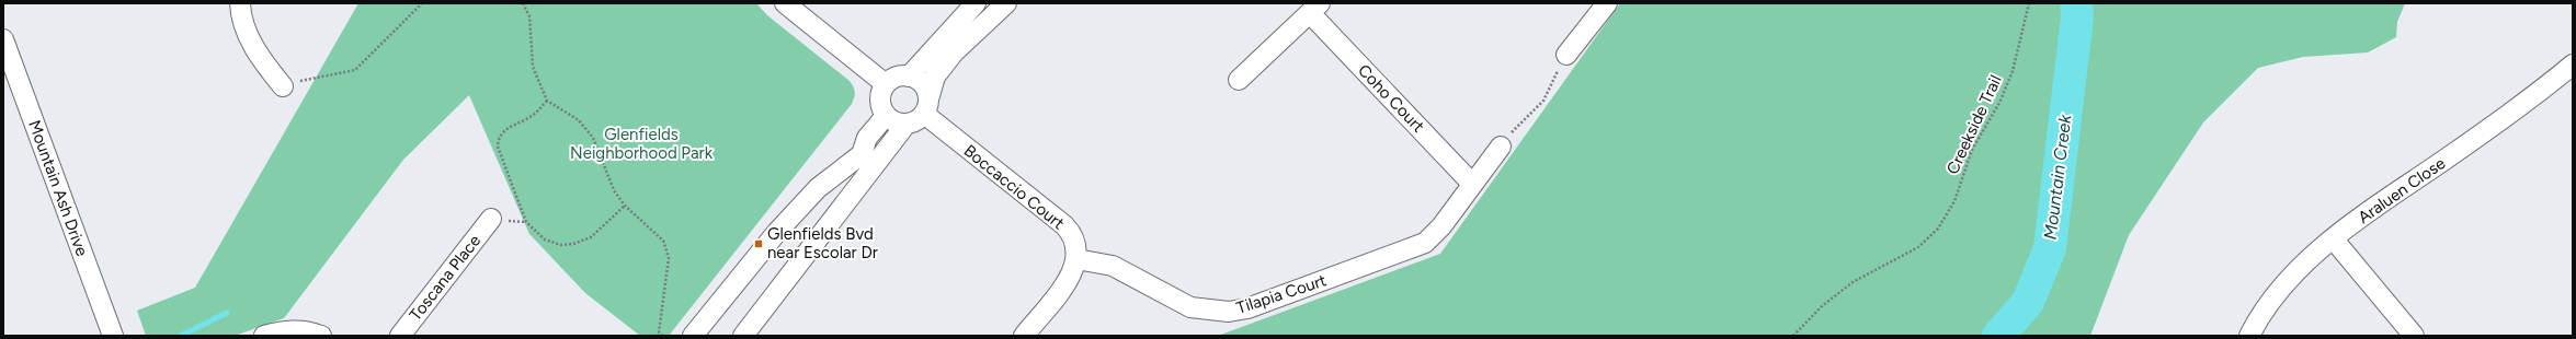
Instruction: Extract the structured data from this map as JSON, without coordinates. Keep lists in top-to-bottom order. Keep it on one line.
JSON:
{"streets":{"street":["Coho Court","Boccaccio Court","Mountain Ash Drive","Araluen Close","Toscana Place","Tilapia Court"],"path":["Creekside Trail"]},"crossings":[["Coho Court","Tilapia Court"],["Boccaccio Court","Tilapia Court"]],"water":["Mountain Creek"],"parks":["Glenfields Neighborhood Park"],"places":{"transit":["Glenfields Bvd near Escolar Dr"]}}
